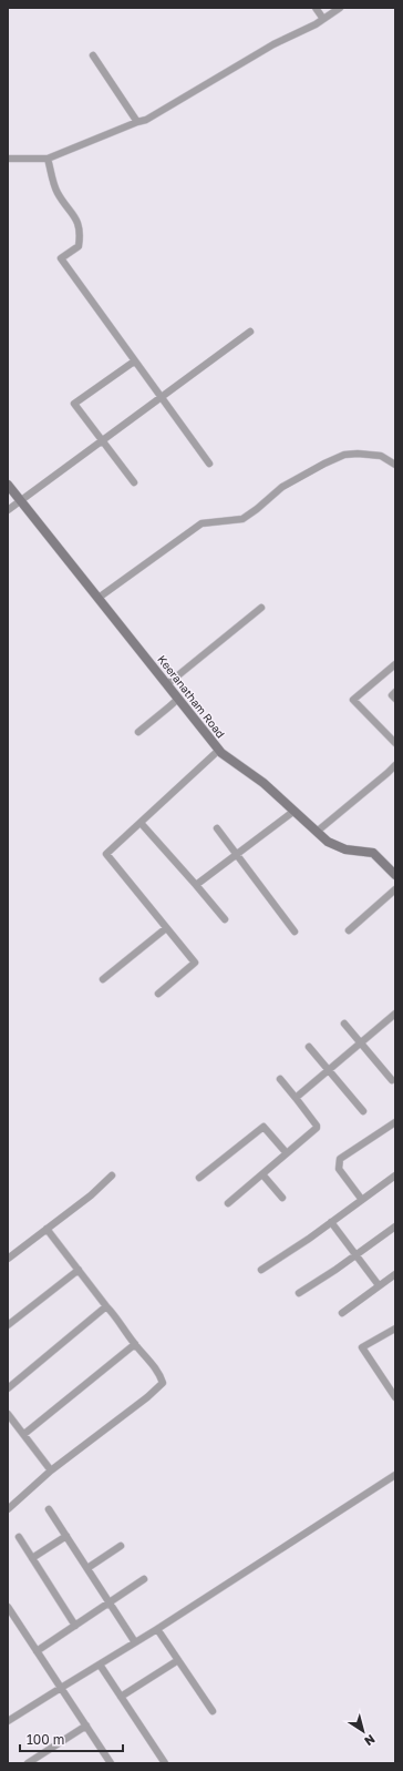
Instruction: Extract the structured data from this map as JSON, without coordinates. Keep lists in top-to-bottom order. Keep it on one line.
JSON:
{"streets":{"street":["Keeranatham Road"]},"scale_bar":"100 m","north":"bottom right"}
